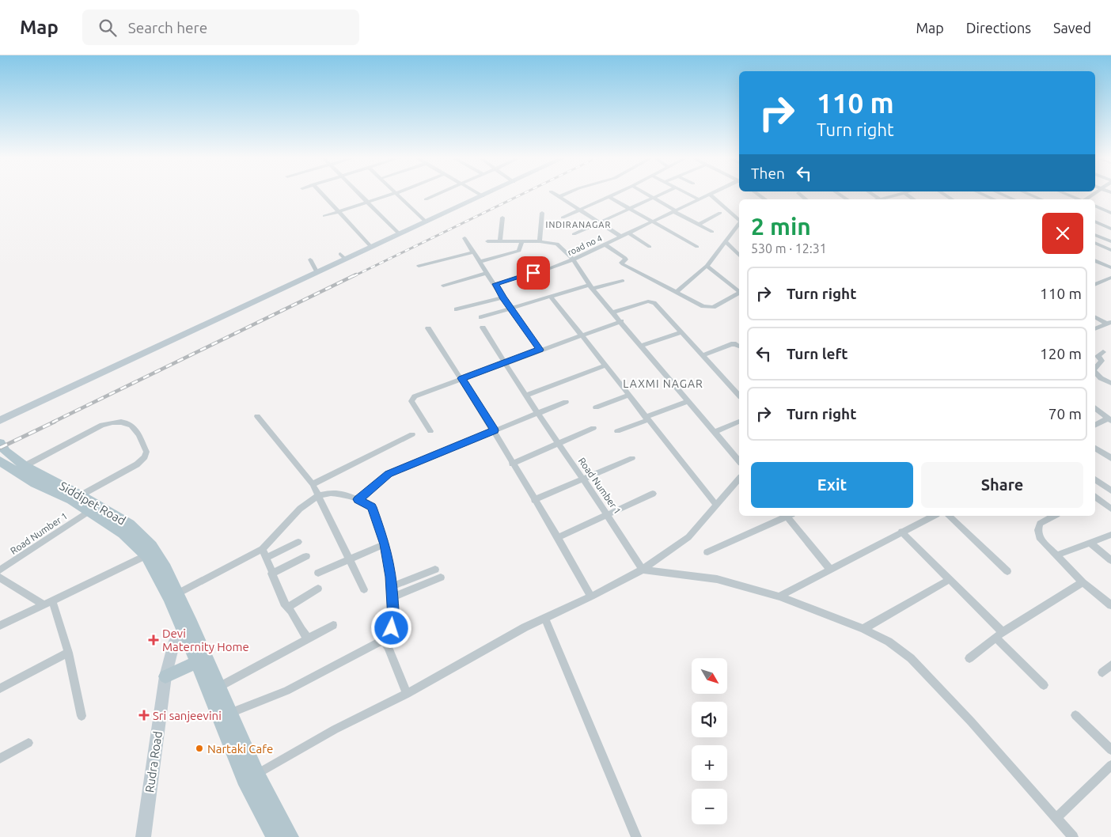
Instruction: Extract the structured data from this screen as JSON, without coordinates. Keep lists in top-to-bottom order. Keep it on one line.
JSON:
{"streets":{"main road":["Siddipet Road"],"street":["road no 4","Road Number 1","Rudra Road"]},"crossings":[["Road Number 1","Siddipet Road"],["Siddipet Road","Rudra Road"]],"districts":["INDIRANAGAR","LAXMI NAGAR"],"places":{"health":["Devi Maternity Home","Sri sanjeevini"],"other":["Nartaki Cafe"]},"north":"bottom right","page":{"header":"Map","search":"Search here","nav":["Map","Directions","Saved"],"turn":["110 m","Turn right"],"then":"Then","heading":["2 min","530 m · 12:31"],"list":[{"name":"Turn right","value":"110 m"},{"name":"Turn left","value":"120 m"},{"name":"Turn right","value":"70 m"}],"buttons":["Exit","Share"],"map_buttons":["+","−"]}}
